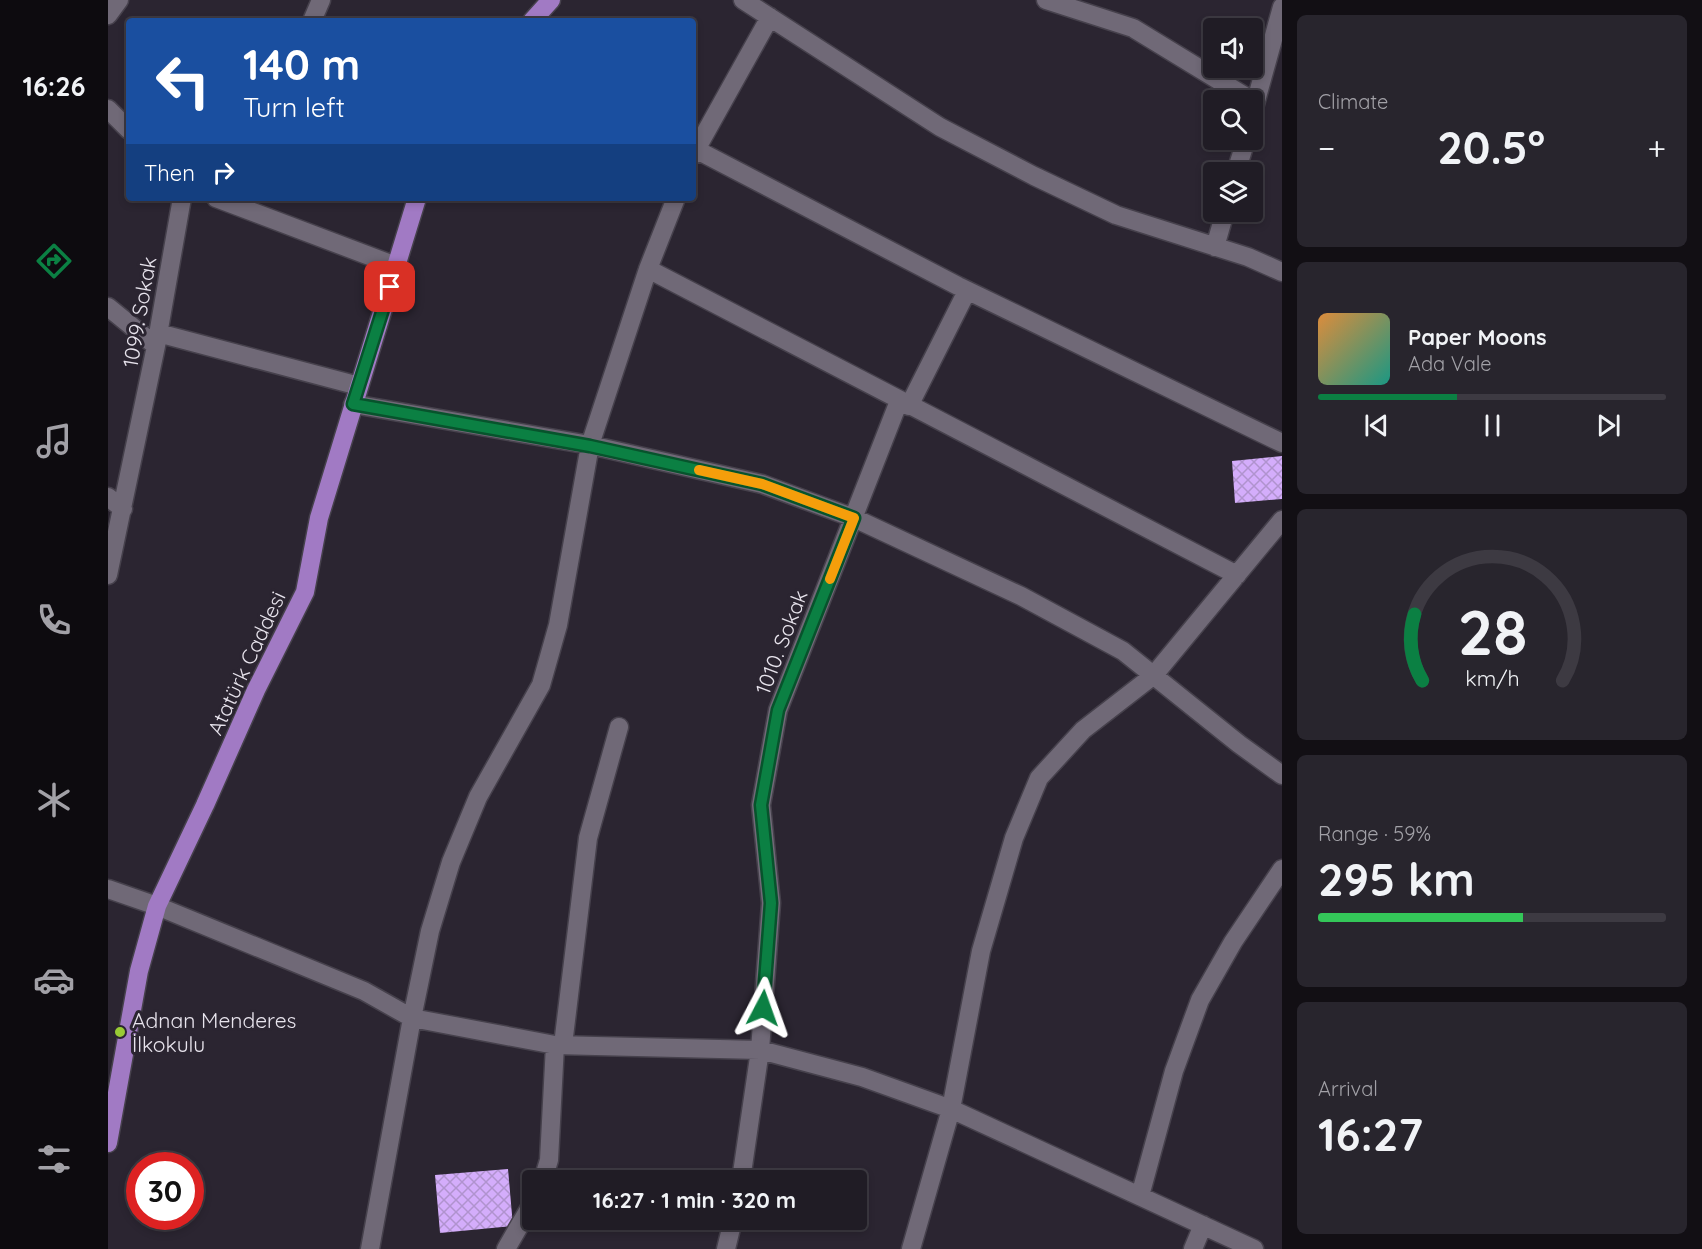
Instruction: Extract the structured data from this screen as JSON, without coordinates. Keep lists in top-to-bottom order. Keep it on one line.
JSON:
{"streets":{"main road":["Atatürk Caddesi"],"street":["1099. Sokak","1010. Sokak"]},"places":["Adnan Menderes İlkokulu"],"page":{"tabs":"16:26","tile":["Climate",["Range · 59%","295 km"],["Arrival","16:27"]],"turn":["140 m","Turn left"],"heat":["−","20.5°","+"],"then":"Then","song":["Paper Moons","Ada Vale"],"limit":"30","trip":"16:27 · 1 min · 320 m","gauge":["28","km/h"]}}
